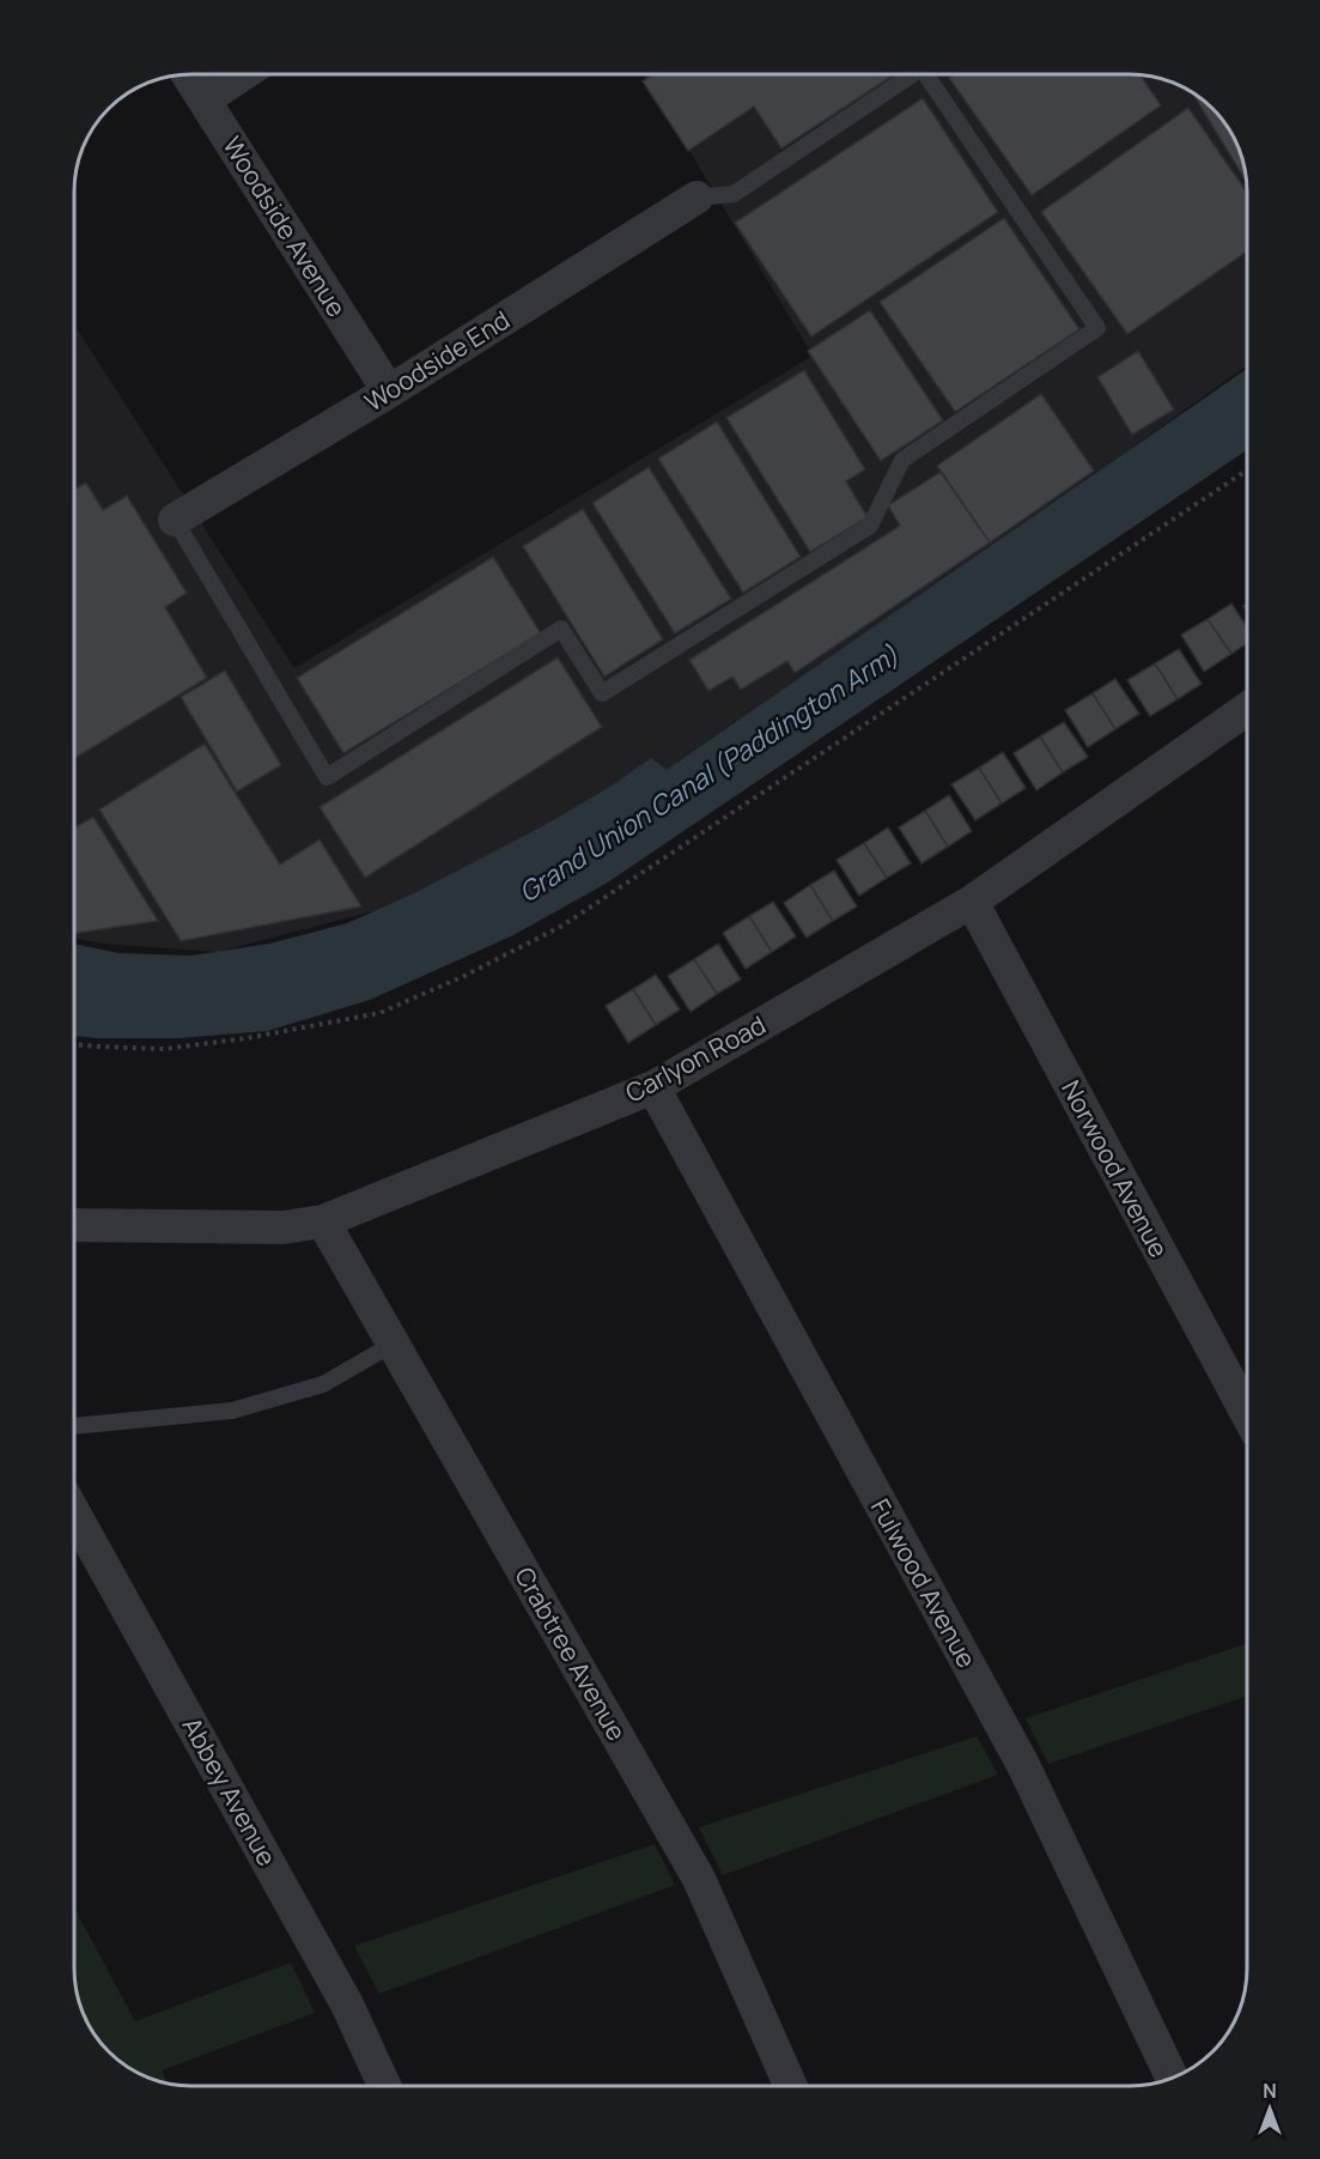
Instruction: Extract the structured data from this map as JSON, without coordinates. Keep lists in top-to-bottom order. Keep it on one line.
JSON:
{"streets":{"street":["Woodside Avenue","Woodside End","Carlyon Road","Norwood Avenue","Fulwood Avenue","Crabtree Avenue","Abbey Avenue"]},"crossings":[["Woodside Avenue","Woodside End"],["Carlyon Road","Norwood Avenue"],["Carlyon Road","Fulwood Avenue"],["Carlyon Road","Crabtree Avenue"]],"water":["Grand Union Canal (Paddington Arm)"],"north":"top"}
